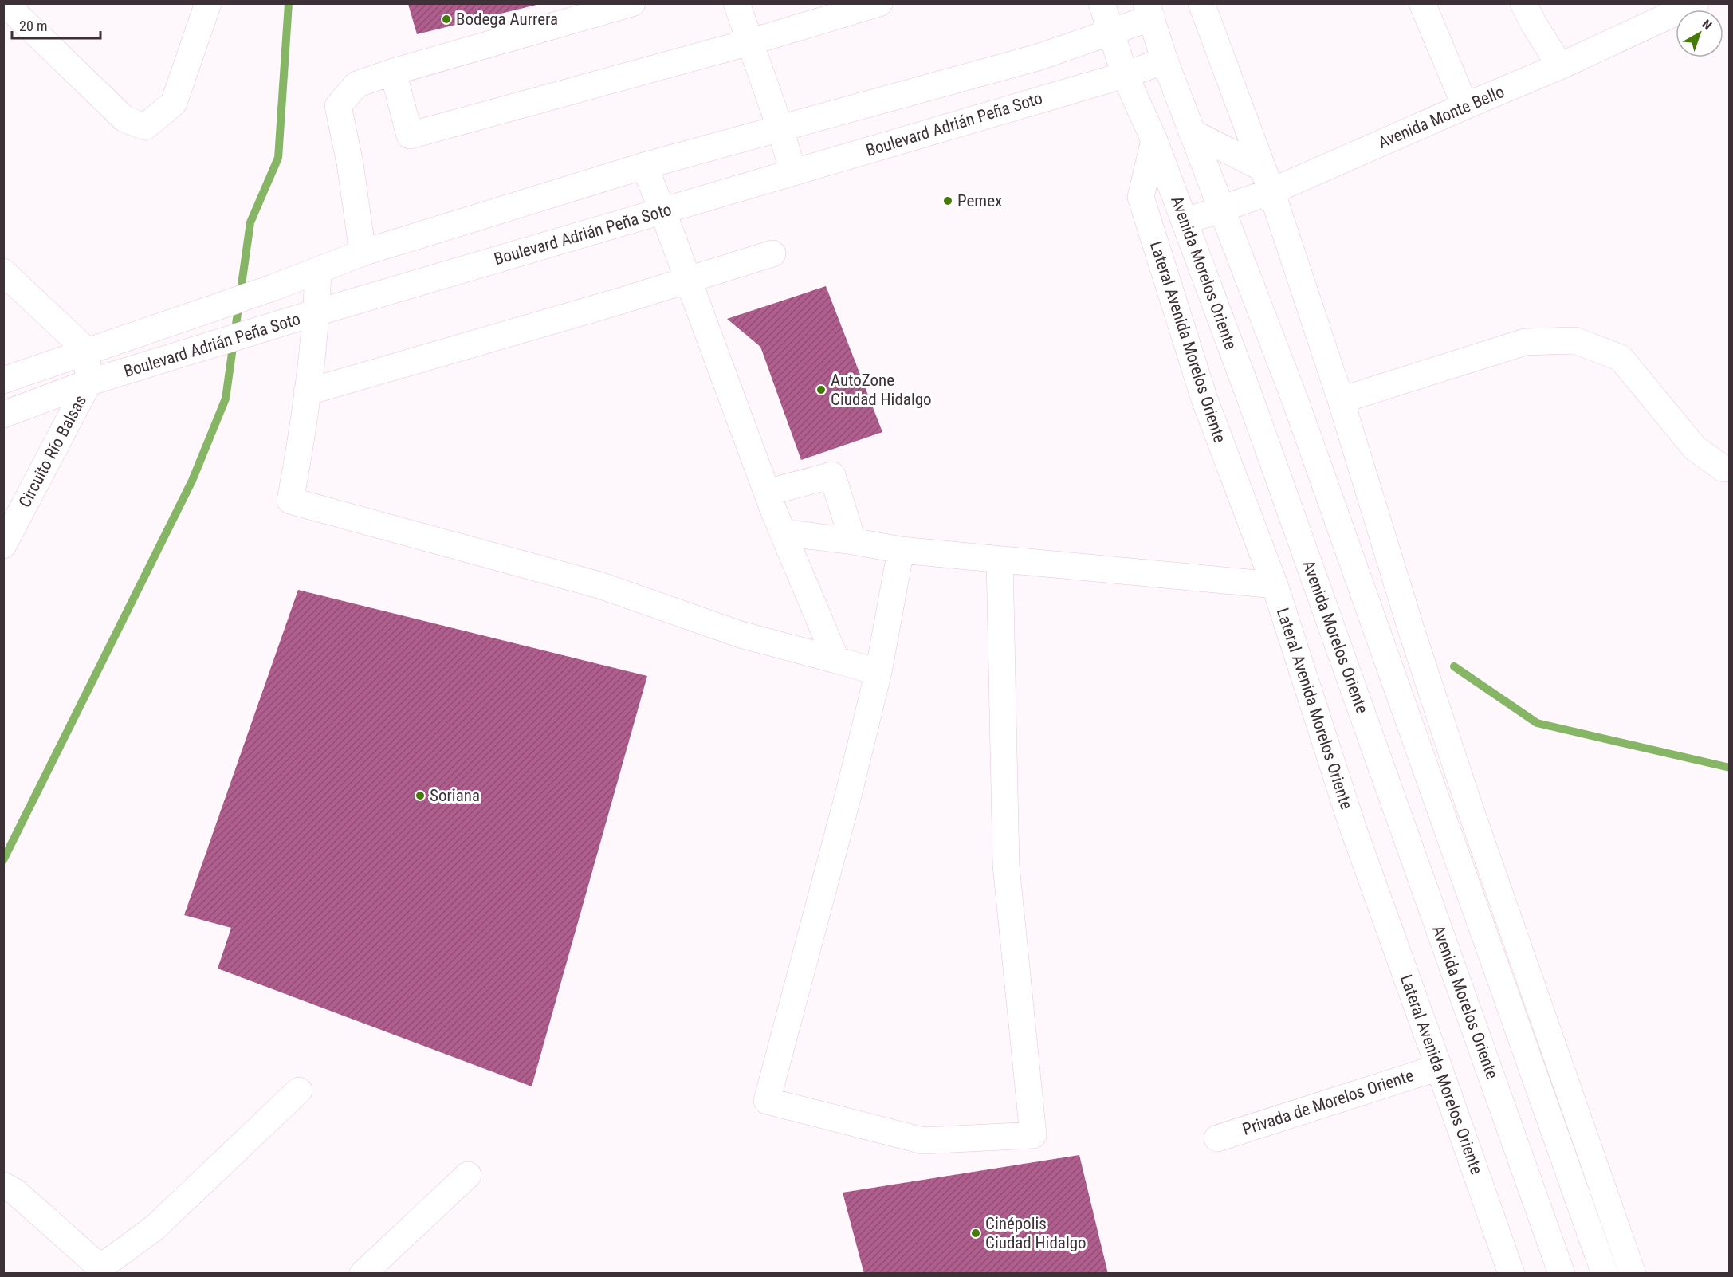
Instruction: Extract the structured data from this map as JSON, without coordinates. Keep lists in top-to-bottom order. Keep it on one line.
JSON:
{"streets":{"main road":["Avenida Monte Bello","Boulevard Adrián Peña Soto","Avenida Morelos Oriente","Lateral Avenida Morelos Oriente","Circuito Río Balsas","Privada de Morelos Oriente"]},"crossings":[["Avenida Monte Bello","Avenida Morelos Oriente"],["Boulevard Adrián Peña Soto","Avenida Morelos Oriente"],["Boulevard Adrián Peña Soto","Circuito Río Balsas"],["Avenida Morelos Oriente","Lateral Avenida Morelos Oriente"],["Lateral Avenida Morelos Oriente","Privada de Morelos Oriente"]],"places":["Bodega Aurrera","Pemex","AutoZone Ciudad Hidalgo","Soriana","Cinépolis Ciudad Hidalgo"],"scale_bar":"20 m","north":"top right"}
